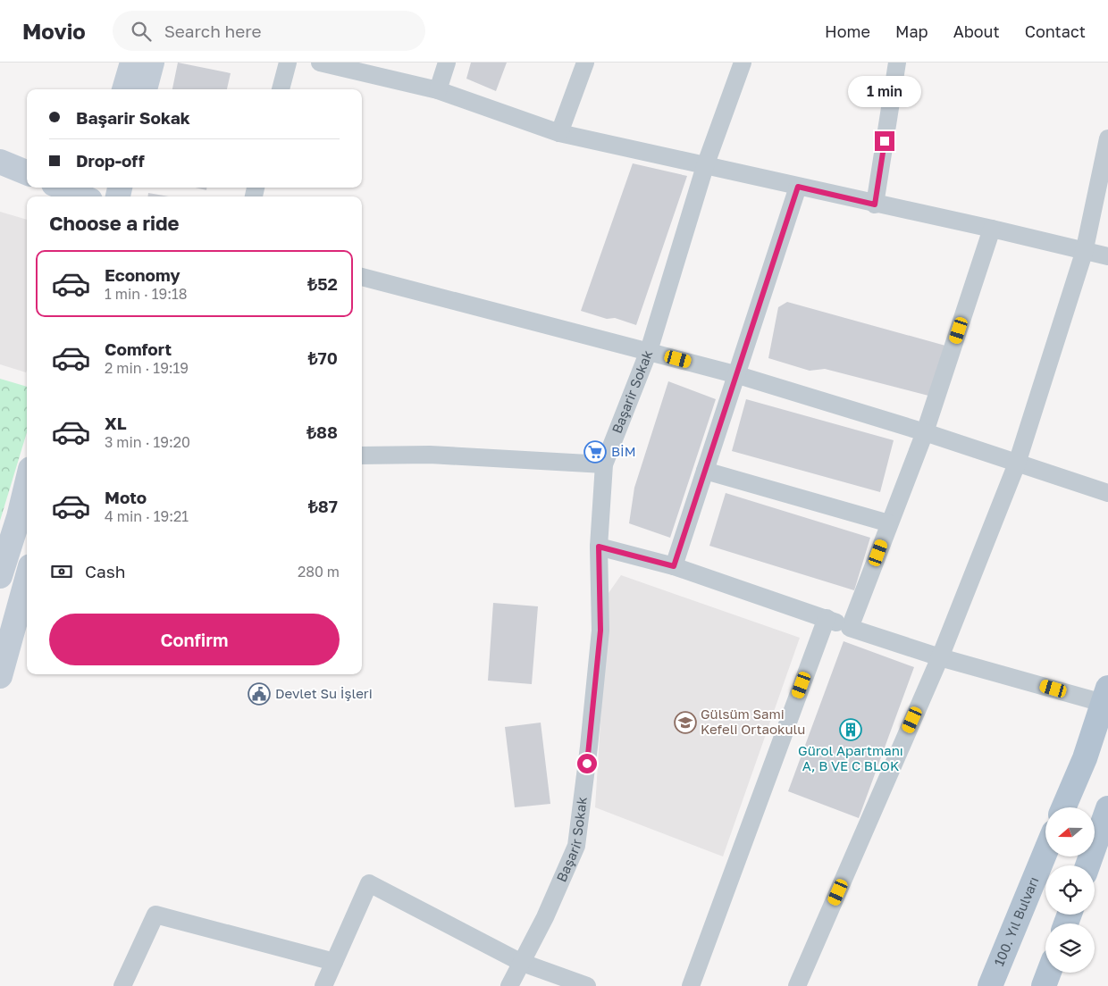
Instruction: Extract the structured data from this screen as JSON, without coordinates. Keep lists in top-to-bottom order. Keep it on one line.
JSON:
{"streets":{"main road":["100. Yıl Bulvarı"],"street":["Başarir Sokak"]},"places":{"supermarket":["BİM"],"public building":["Devlet Su İşleri"],"school or university":["Gülsüm Sami Kefeli Ortaokulu"],"building":["Gürol Apartmanı A, B VE C BLOK"]},"north":"left","page":{"header":"Movio","search":"Search here","nav":["Home","Map","About","Contact"],"bubble":"1 min","banner":["Başarir Sokak","Drop-off"],"heading":"Choose a ride","list":[{"name":"Economy","note":"1 min · 19:18","value":"₺52"},{"name":"Comfort","note":"2 min · 19:19","value":"₺70"},{"name":"XL","note":"3 min · 19:20","value":"₺88"},{"name":"Moto","note":"4 min · 19:21","value":"₺87"}],"pay":["Cash","280 m"],"buttons":"Confirm"}}
